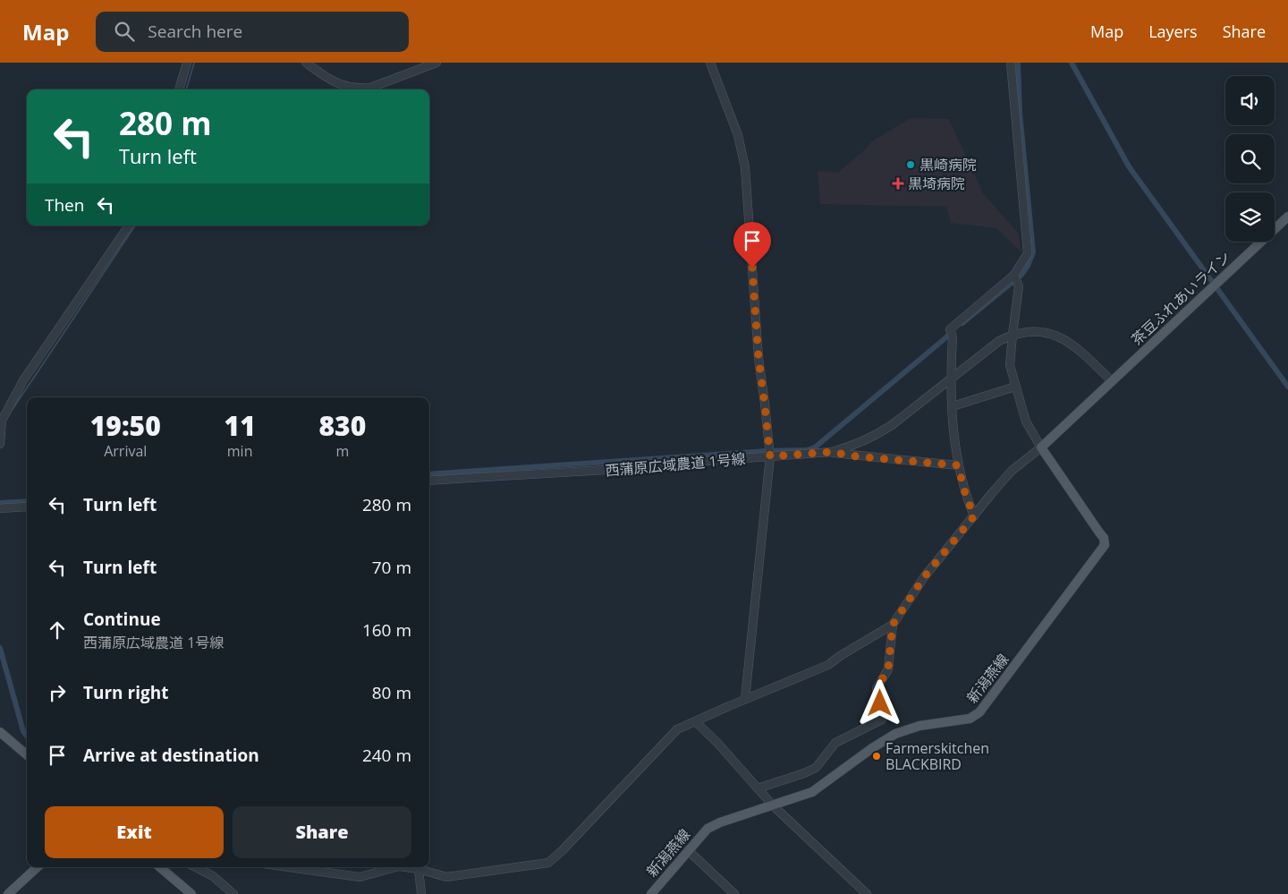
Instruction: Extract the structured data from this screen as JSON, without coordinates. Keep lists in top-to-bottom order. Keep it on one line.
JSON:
{"streets":{"main road":["茶豆ふれあいライン","新潟燕線"],"street":["西蒲原広域農道 1号線"]},"crossings":[["茶豆ふれあいライン","西蒲原広域農道 1号線"]],"places":{"other":["黒崎病院","Farmerskitchen BLACKBIRD"],"health":["黒埼病院"]},"page":{"header":"Map","search":"Search here","nav":["Map","Layers","Share"],"turn":["280 m","Turn left"],"then":"Then","eta":["19:50","Arrival","11","min","830","m"],"list":[{"name":"Turn left","value":"280 m"},{"name":"Turn left","value":"70 m"},{"name":"Continue","note":"西蒲原広域農道 1号線","value":"160 m"},{"name":"Turn right","value":"80 m"},{"name":"Arrive at destination","value":"240 m"}],"buttons":["Exit","Share"]}}
